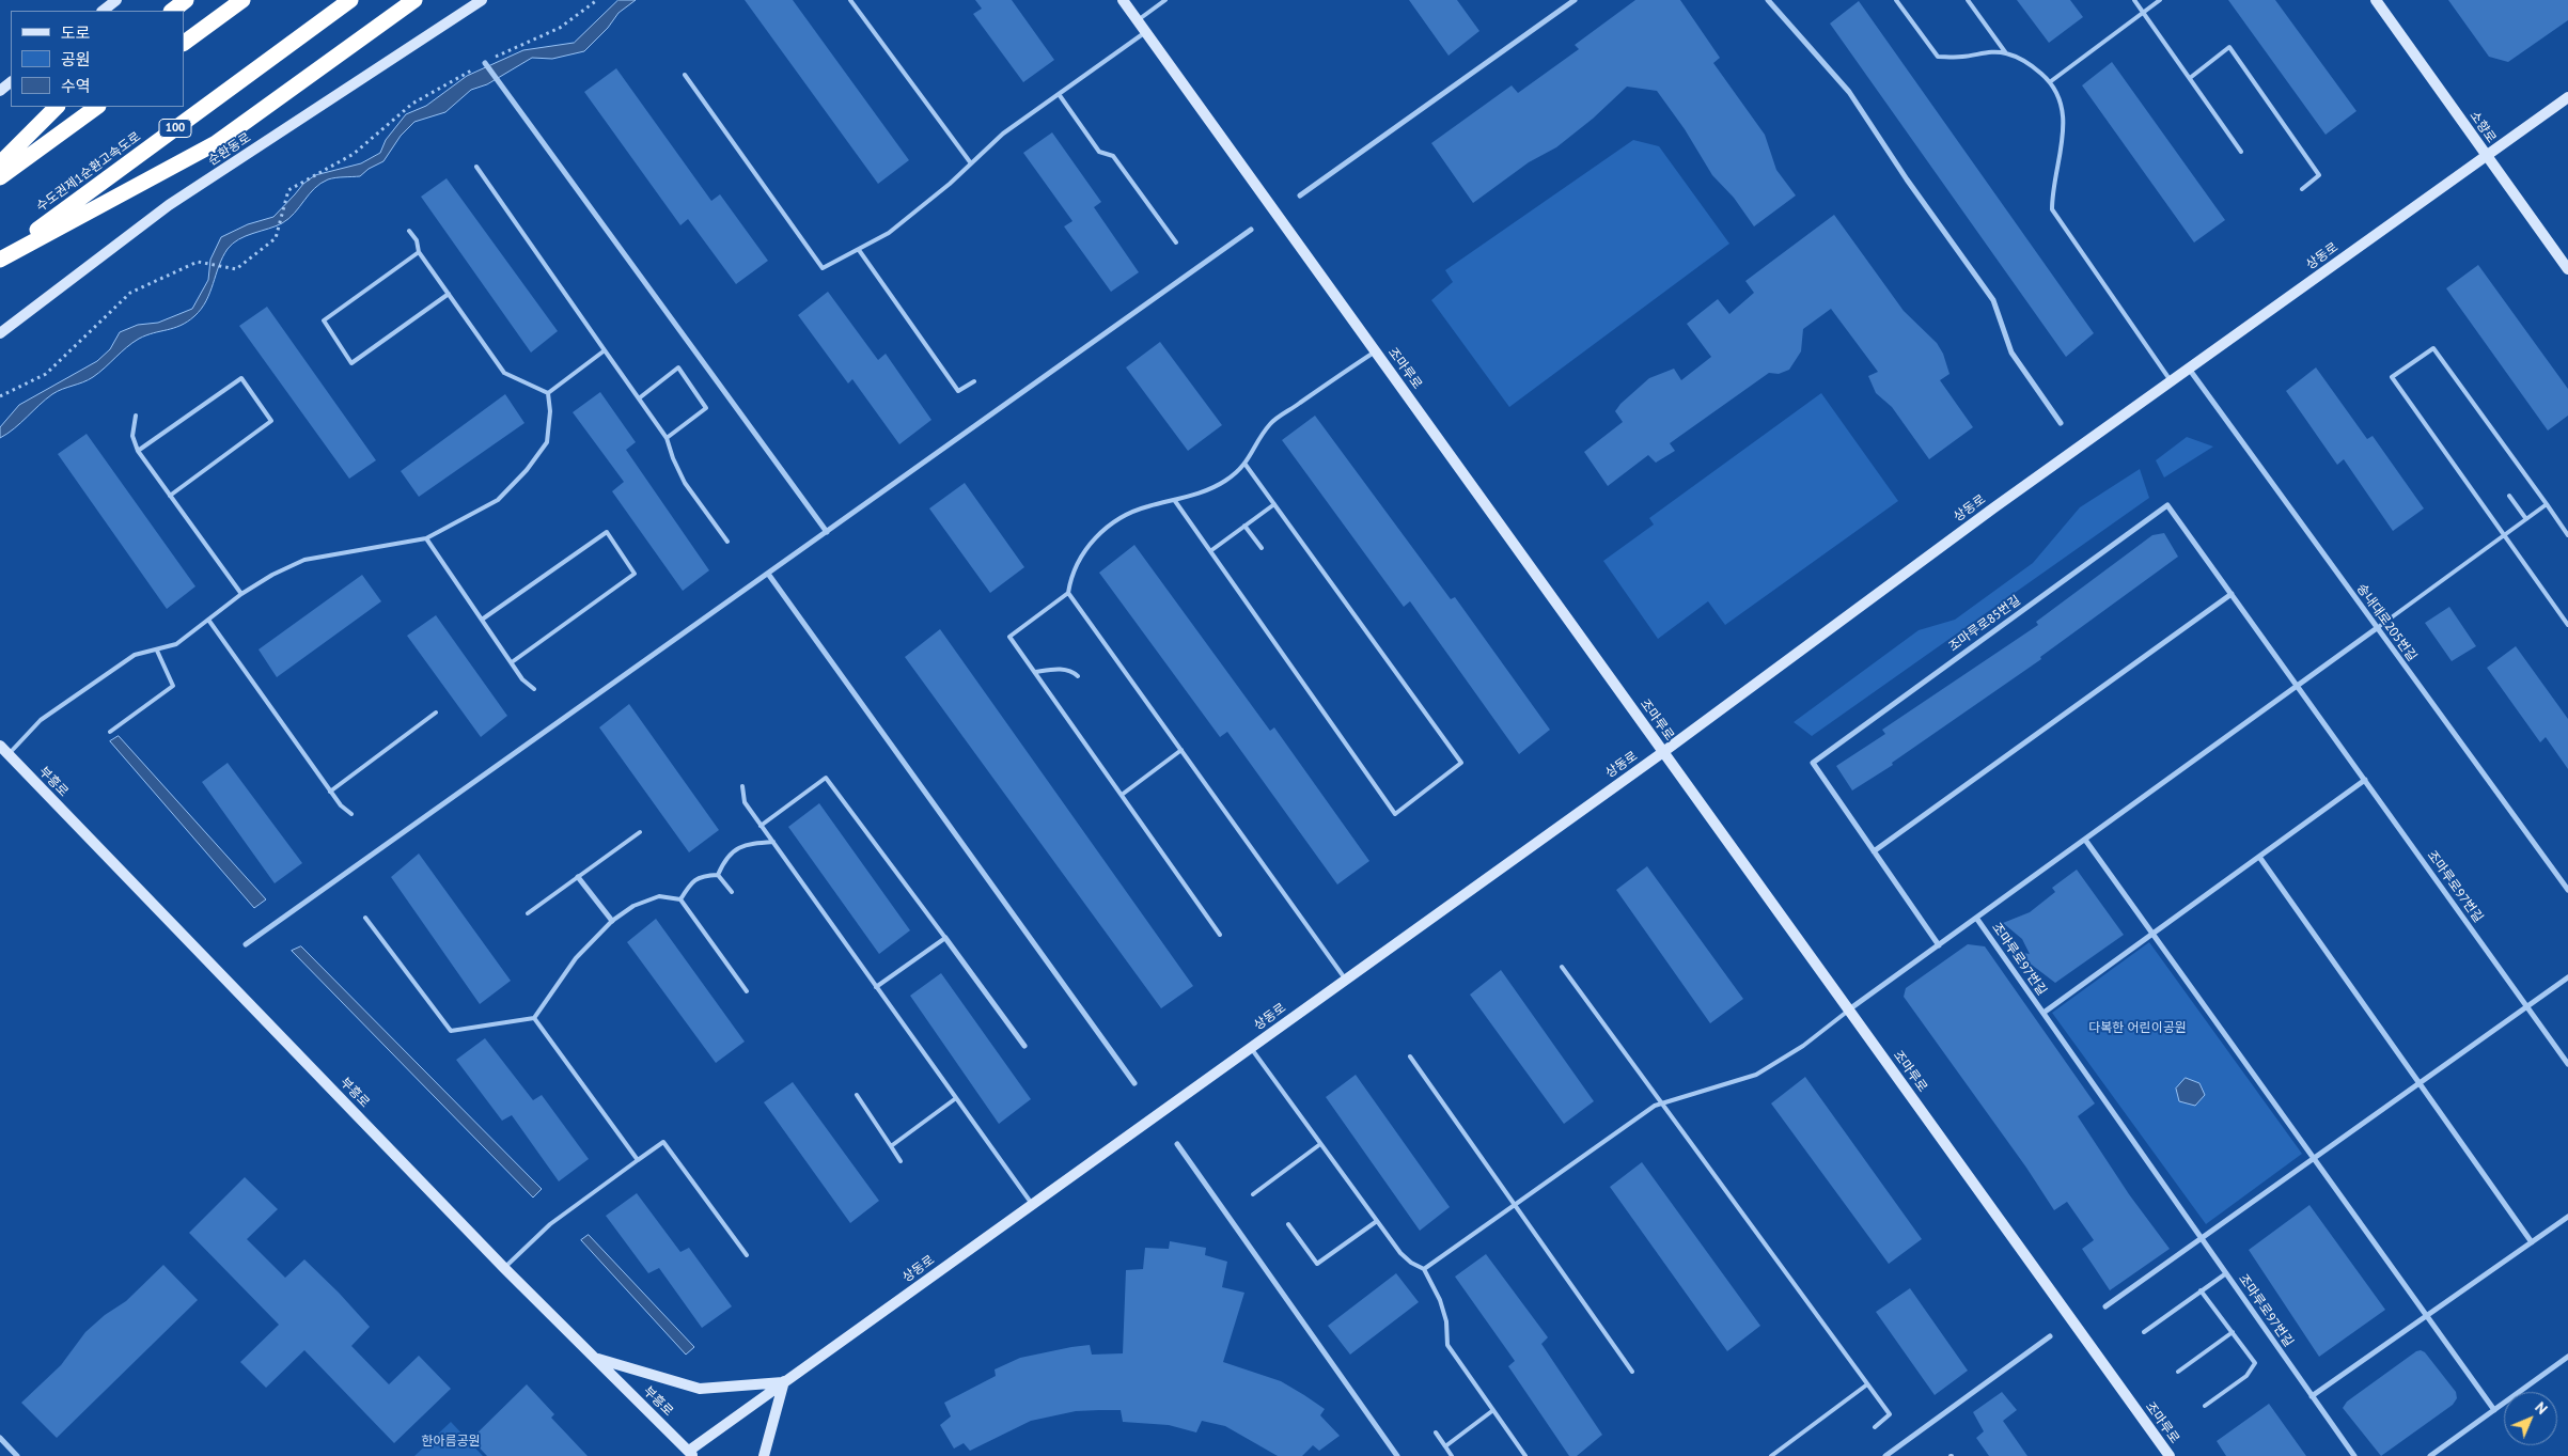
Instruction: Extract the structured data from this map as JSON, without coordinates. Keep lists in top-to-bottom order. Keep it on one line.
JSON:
{"streets":{"highway":["100","수도권제1순환고속도로"],"street":["소향로","순환동로","상동로","조마루로","송내대로205번길","조마루로85번길","부흥로","조마루로97번길"]},"crossings":[["소향로","상동로"],["상동로","조마루로"],["상동로","송내대로205번길"],["상동로","부흥로"],["조마루로85번길","조마루로97번길"]],"parks":["다복한 어린이공원","한아름공원"],"legend":["도로","공원","수역"],"north":"top right"}
